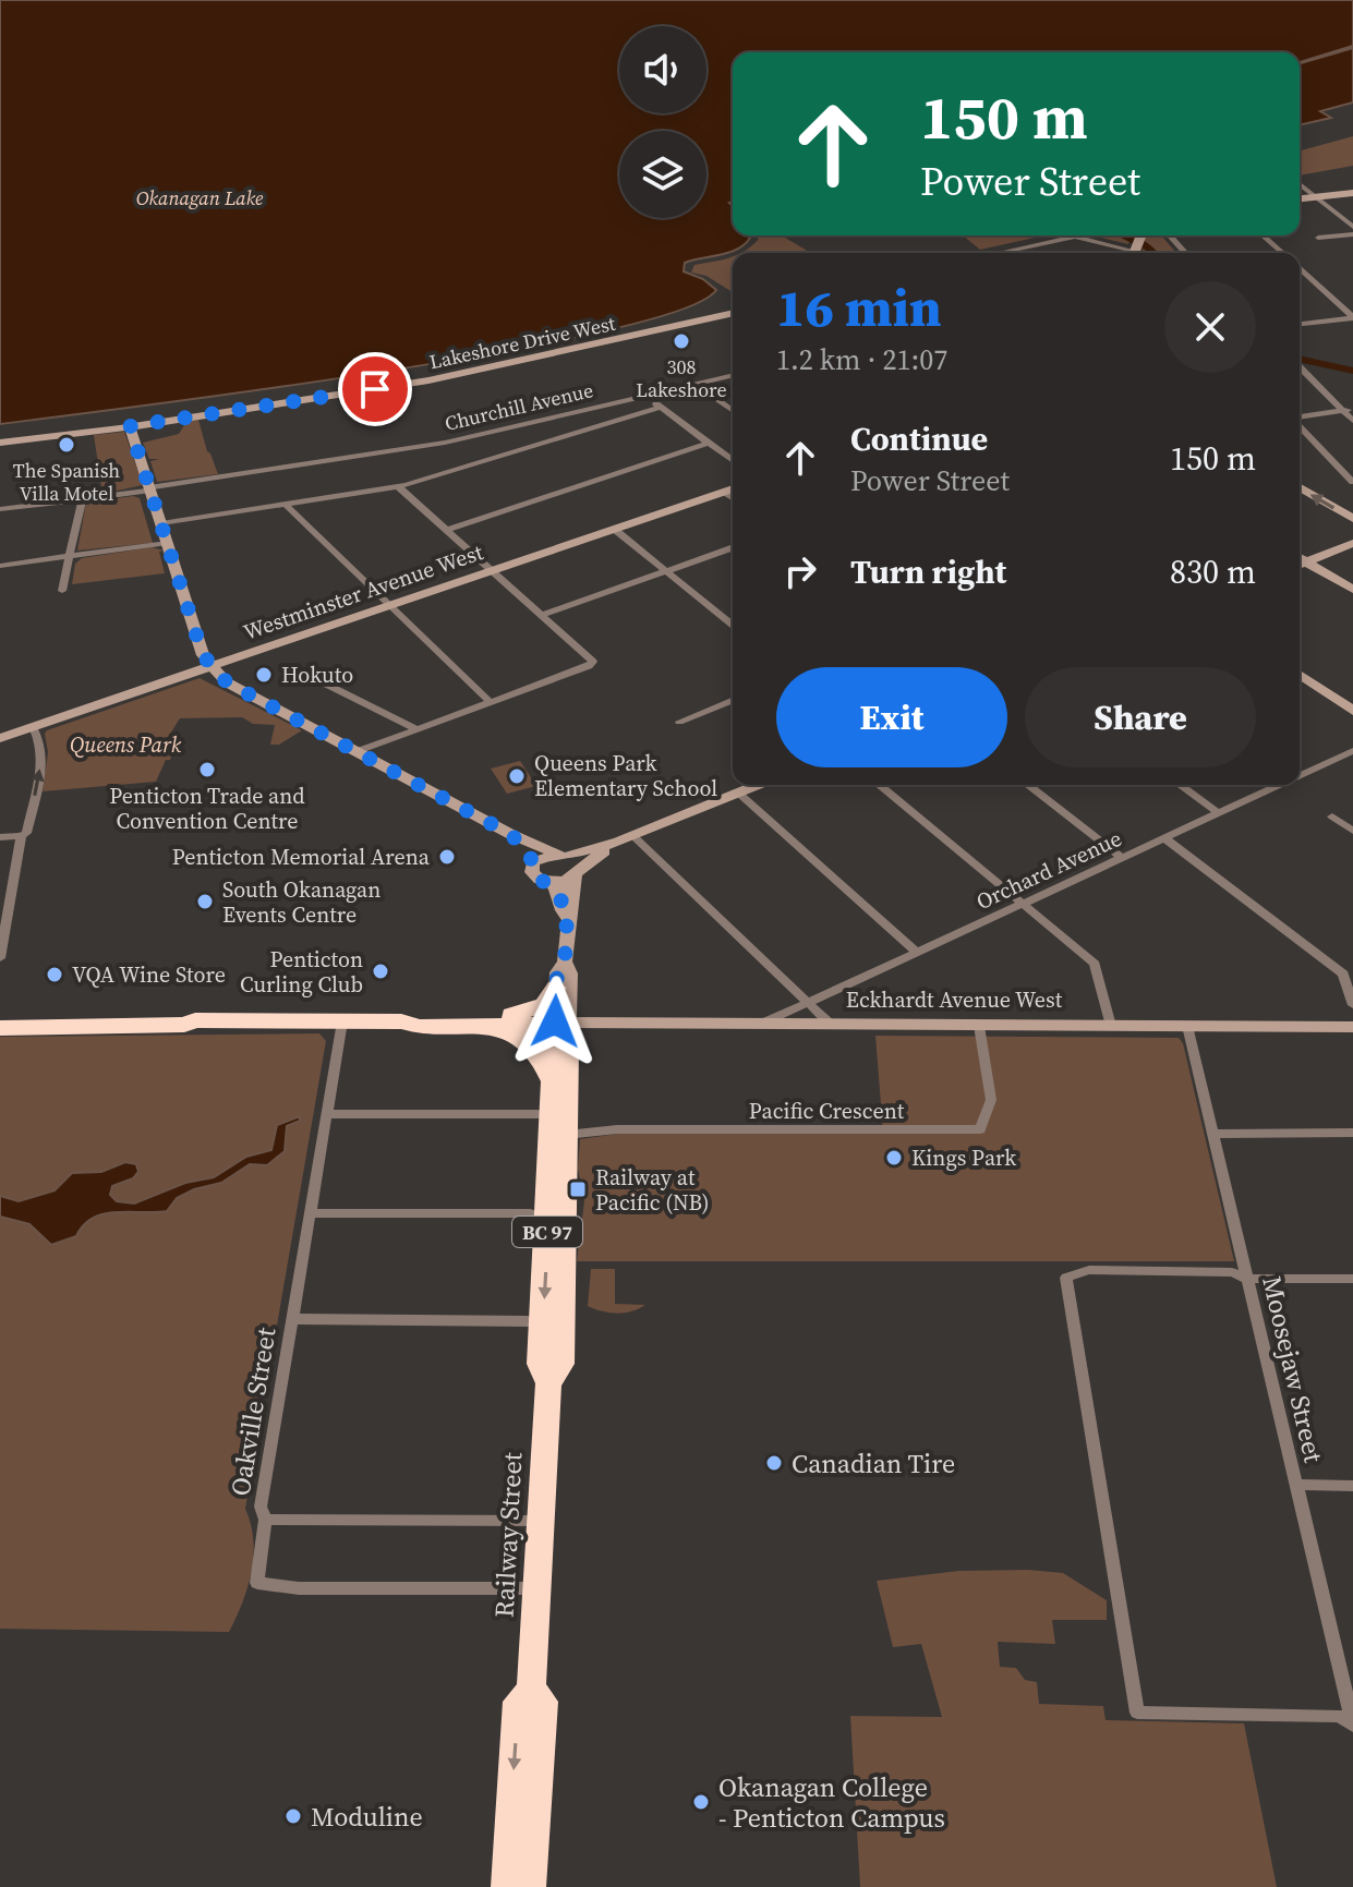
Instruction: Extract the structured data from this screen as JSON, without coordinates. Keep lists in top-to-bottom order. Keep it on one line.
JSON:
{"streets":{"highway":["Eckhardt Avenue West","BC 97","Railway Street"],"street":["Lakeshore Drive West","Churchill Avenue","Westminster Avenue West","Orchard Avenue","Pacific Crescent","Moosejaw Street","Oakville Street"]},"crossings":[["Orchard Avenue","Eckhardt Avenue West"],["Eckhardt Avenue West","Pacific Crescent"],["Eckhardt Avenue West","Moosejaw Street"],["Eckhardt Avenue West","Oakville Street"],["Eckhardt Avenue West","Railway Street"],["Pacific Crescent","Railway Street"],["Oakville Street","Railway Street"]],"water":["Okanagan Lake"],"parks":["Queens Park"],"places":{"other":["308 Lakeshore","The Spanish Villa Motel","Hokuto","Penticton Trade and Convention Centre","Queens Park Elementary School","Penticton Memorial Arena","South Okanagan Events Centre","Penticton Curling Club","VQA Wine Store","Kings Park","Canadian Tire","Okanagan College - Penticton Campus","Moduline"],"transit":["Railway at Pacific (NB)"]},"page":{"turn":["150 m","Power Street"],"heading":["16 min","1.2 km · 21:07"],"list":[{"name":"Continue","note":"Power Street","value":"150 m"},{"name":"Turn right","value":"830 m"}],"buttons":["Exit","Share"]}}
